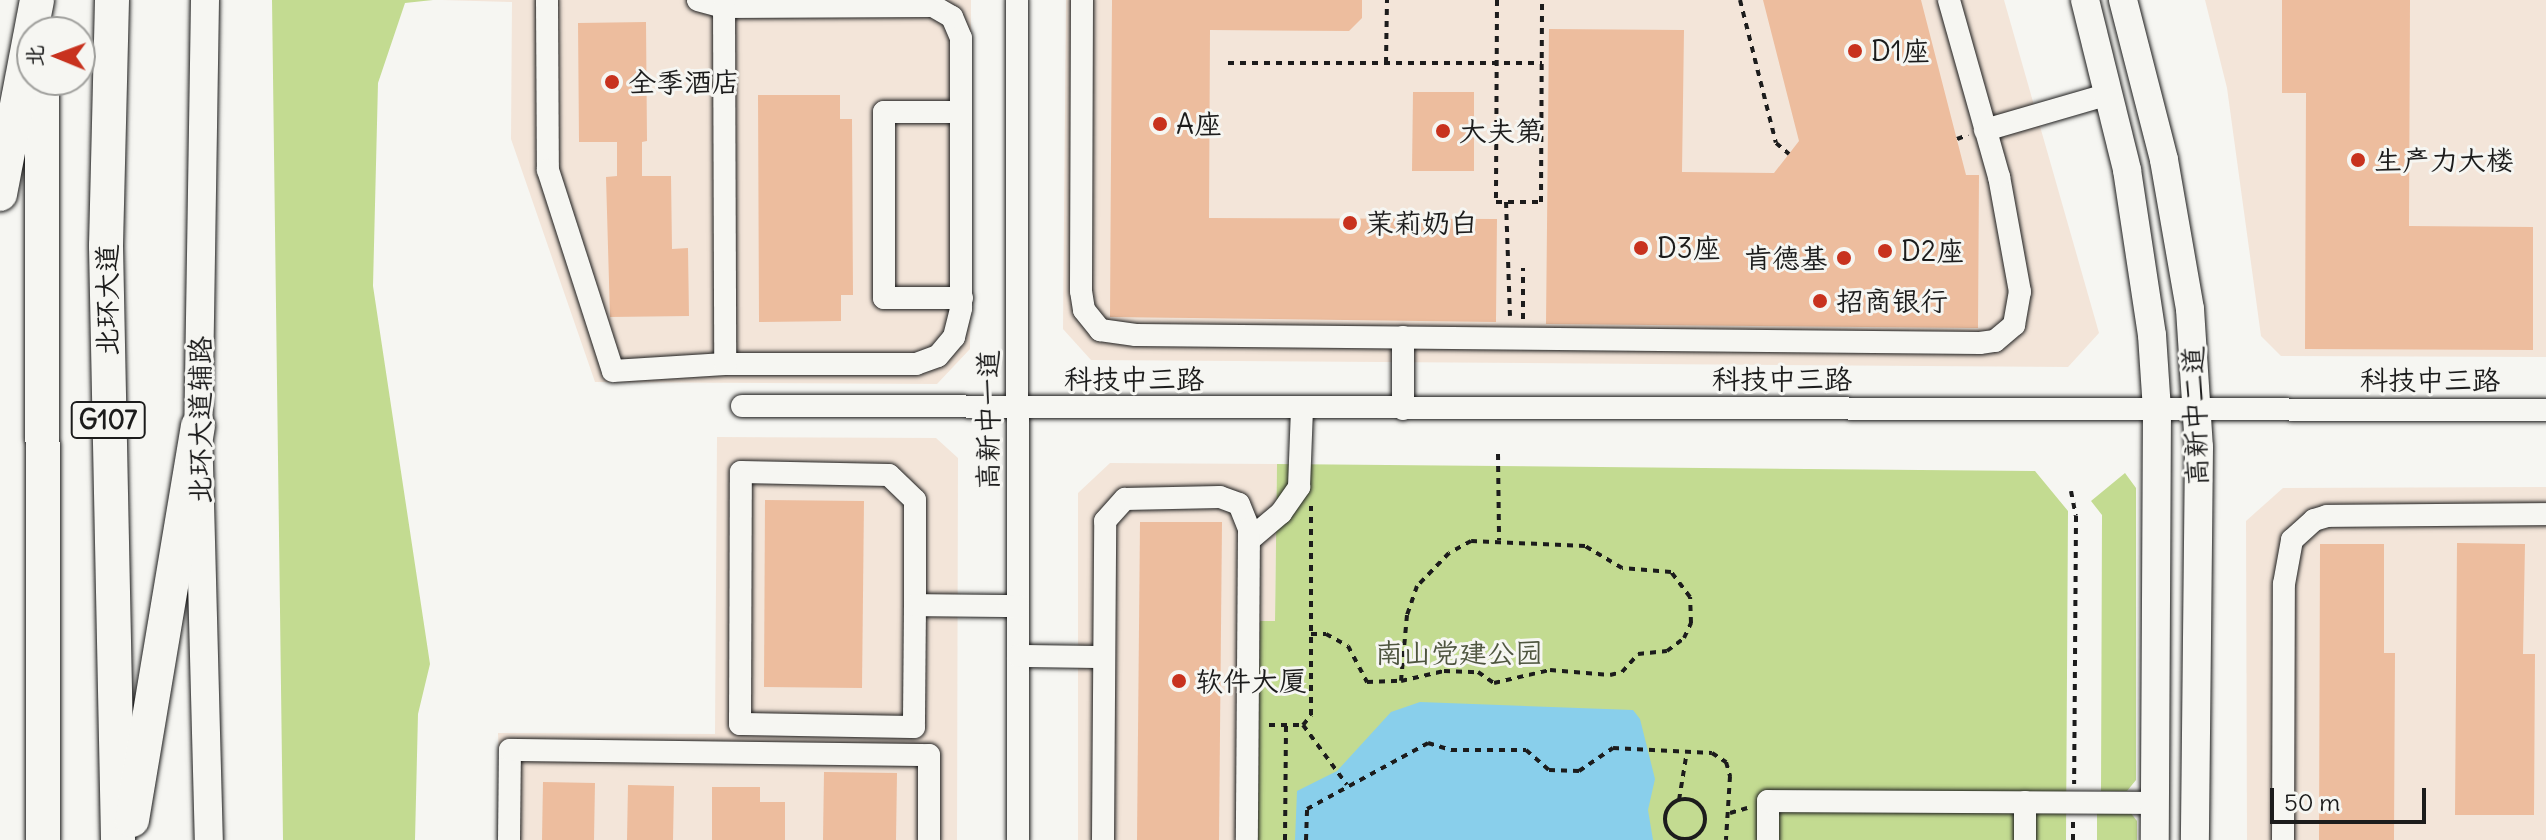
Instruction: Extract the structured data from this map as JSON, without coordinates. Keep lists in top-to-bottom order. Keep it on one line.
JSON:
{"streets":{"highway":["北环大道","G107"],"main road":["高新中二道","北环大道辅路"],"street":["科技中三路","高新中一道"]},"crossings":[["科技中三路","高新中二道"],["科技中三路","高新中一道"]],"parks":["南山党建公园"],"places":["D1座","全季酒店","A座","大夫第","生产力大楼","茉莉奶白","D3座","D2座","肯德基","招商银行","软件大厦"],"scale_bar":"50 m","north":"left"}
